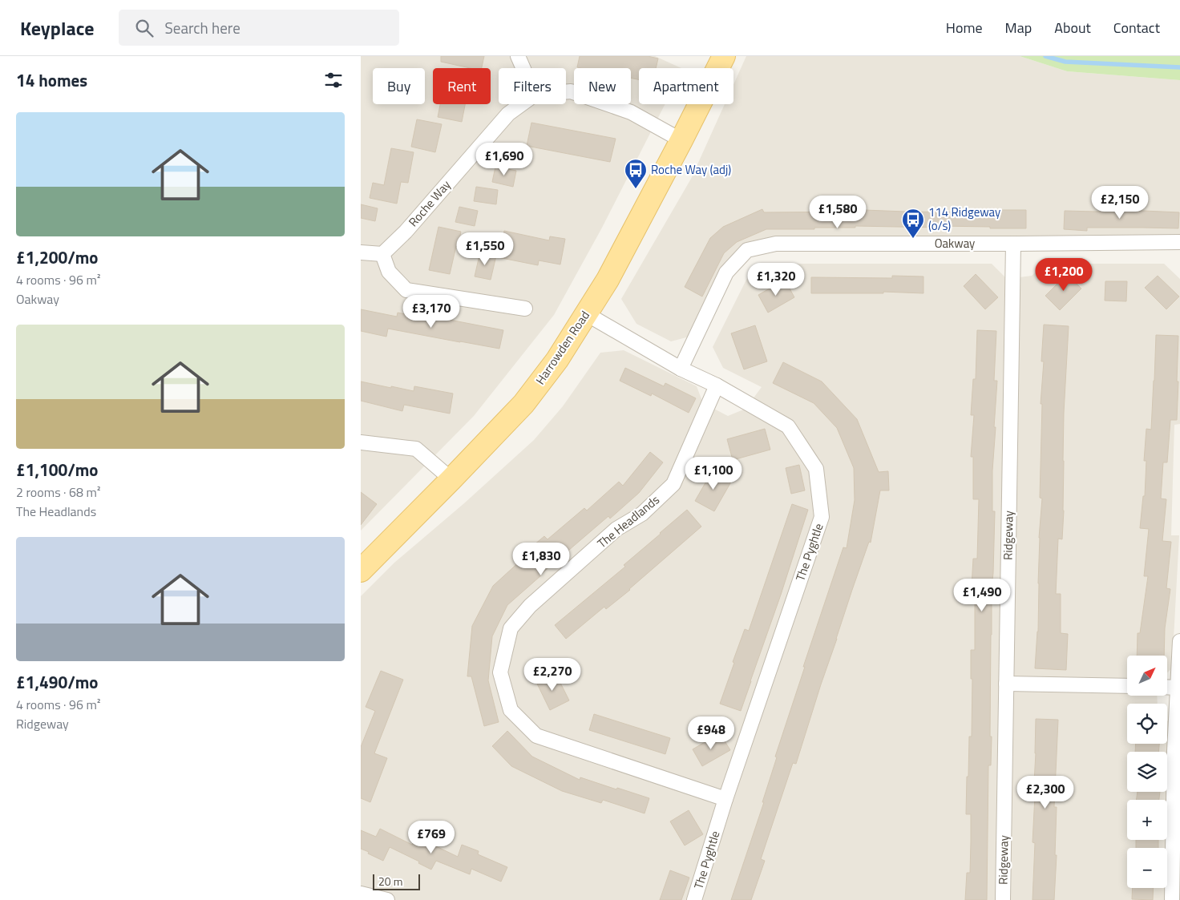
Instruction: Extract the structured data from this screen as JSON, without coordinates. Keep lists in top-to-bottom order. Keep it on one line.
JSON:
{"streets":{"main road":["Harrowden Road"],"street":["Roche Way","Oakway","The Headlands","Ridgeway","The Pyghtle"]},"crossings":[["Oakway","Ridgeway"],["Oakway","The Pyghtle"],["Harrowden Road","The Pyghtle"],["The Headlands","The Pyghtle"]],"places":{"bus stop":["Roche Way (adj)","114 Ridgeway (o/s)"]},"scale_bar":"20 m","north":"top right","page":{"header":"Keyplace","search":"Search here","nav":["Home","Map","About","Contact"],"heading":"14 homes","chip":["Buy","Rent","Filters","New","Apartment"],"list":[{"name":"£1,200/mo","note":"4 rooms · 96 m² · Oakway"},{"name":"£1,100/mo","note":"2 rooms · 68 m² · The Headlands"},{"name":"£1,490/mo","note":"4 rooms · 96 m² · Ridgeway"}],"price":["£1,690","£2,150","£1,580","£1,550","£1,200","£1,320","£3,170","£1,100","£1,830","£1,490","£2,270","£948","£2,300","£769"],"map_buttons":["+","−"],"scale":"20 m"}}
